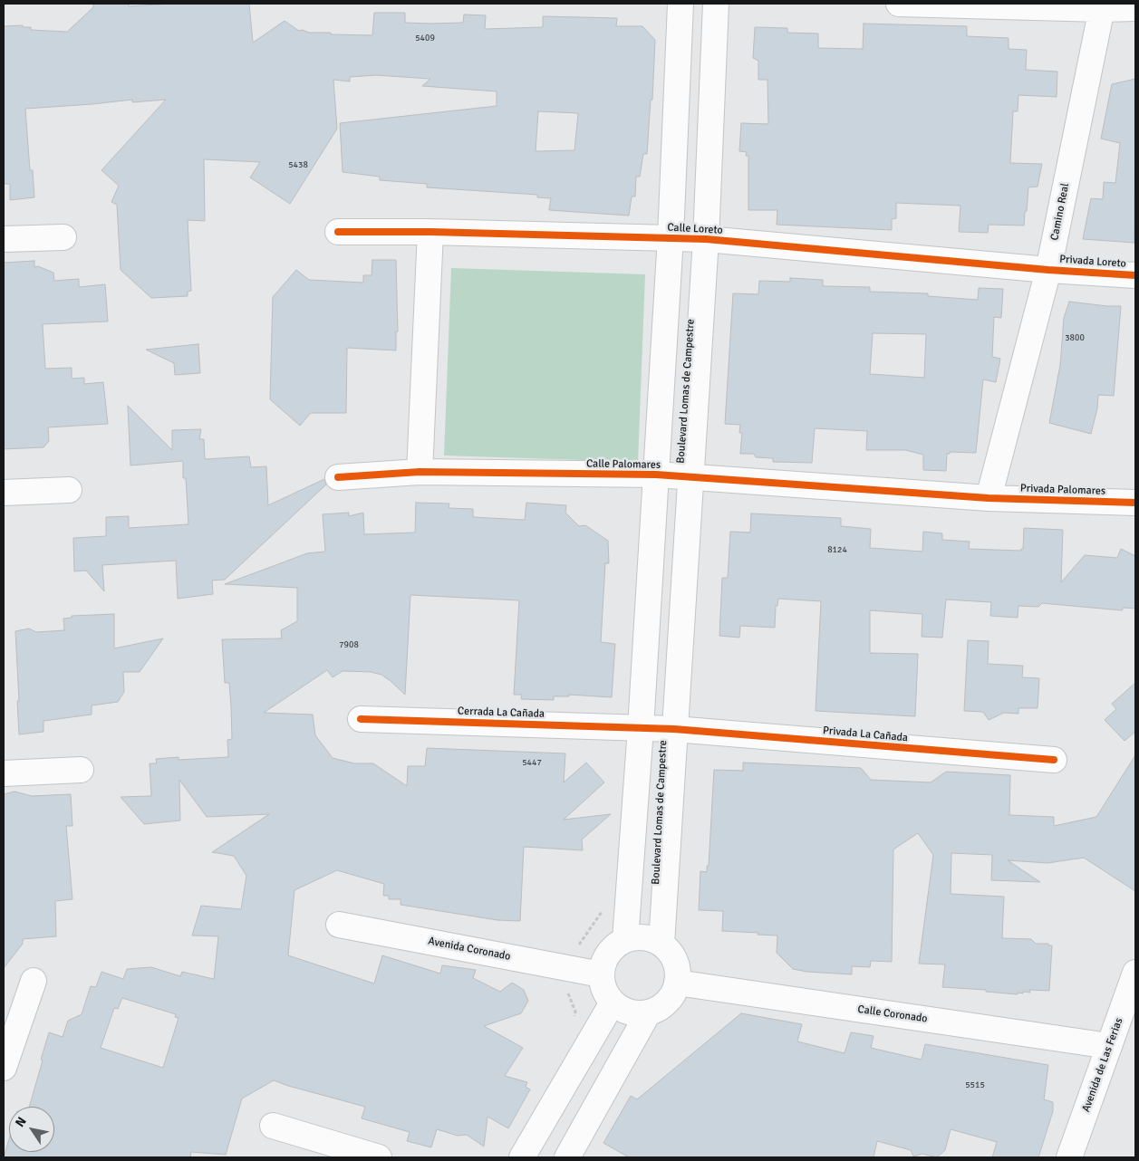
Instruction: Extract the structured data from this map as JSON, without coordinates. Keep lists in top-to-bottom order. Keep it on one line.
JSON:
{"streets":{"street":["Camino Real","Calle Loreto","Privada Loreto","Boulevard Lomas de Campestre","Calle Palomares","Privada Palomares","Cerrada La Cañada","Privada La Cañada","Avenida Coronado","Calle Coronado","Avenida de Las Ferias"]},"crossings":[["Camino Real","Calle Loreto"],["Camino Real","Privada Loreto"],["Camino Real","Calle Palomares"],["Camino Real","Privada Palomares"],["Calle Loreto","Privada Loreto"],["Calle Loreto","Boulevard Lomas de Campestre"],["Boulevard Lomas de Campestre","Calle Palomares"],["Boulevard Lomas de Campestre","Cerrada La Cañada"],["Boulevard Lomas de Campestre","Privada La Cañada"],["Boulevard Lomas de Campestre","Avenida Coronado"],["Boulevard Lomas de Campestre","Calle Coronado"],["Calle Palomares","Privada Palomares"],["Cerrada La Cañada","Privada La Cañada"],["Avenida Coronado","Calle Coronado"],["Calle Coronado","Avenida de Las Ferias"]],"house_numbers":["5409","5438","3800","8124","7908","5447","5515"],"north":"top left"}
